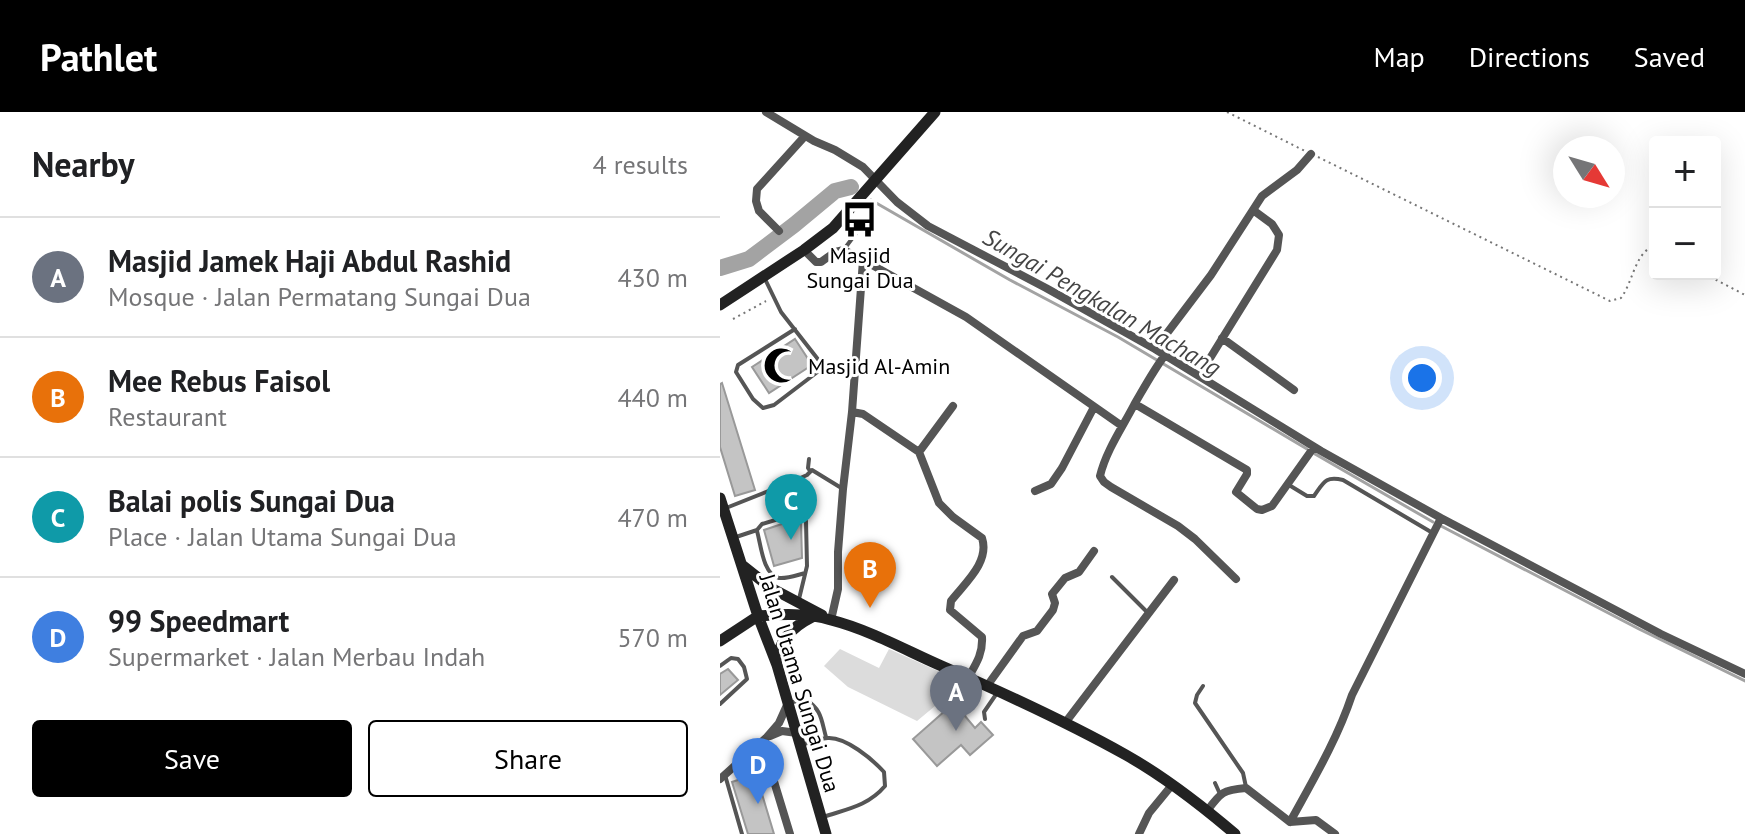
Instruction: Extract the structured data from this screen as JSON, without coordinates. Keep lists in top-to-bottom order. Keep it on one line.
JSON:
{"streets":{"main road":["Jalan Utama Sungai Dua"]},"water":["Sungai Pengkalan Machang"],"places":{"bus stop":["Masjid Sungai Dua"],"mosque":["Masjid Al-Amin"]},"north":"bottom right","page":{"header":"Pathlet","nav":["Map","Directions","Saved"],"heading":["Nearby","4 results"],"map_buttons":["+","−"],"list":[{"mark":"A","name":"Masjid Jamek Haji Abdul Rashid","note":"Mosque · Jalan Permatang Sungai Dua","value":"430 m"},{"mark":"B","name":"Mee Rebus Faisol","note":"Restaurant","value":"440 m"},{"mark":"C","name":"Balai polis Sungai Dua","note":"Place · Jalan Utama Sungai Dua","value":"470 m"},{"mark":"D","name":"99 Speedmart","note":"Supermarket · Jalan Merbau Indah","value":"570 m"}],"pins":["C","B","A","D"],"buttons":["Save","Share"]}}
